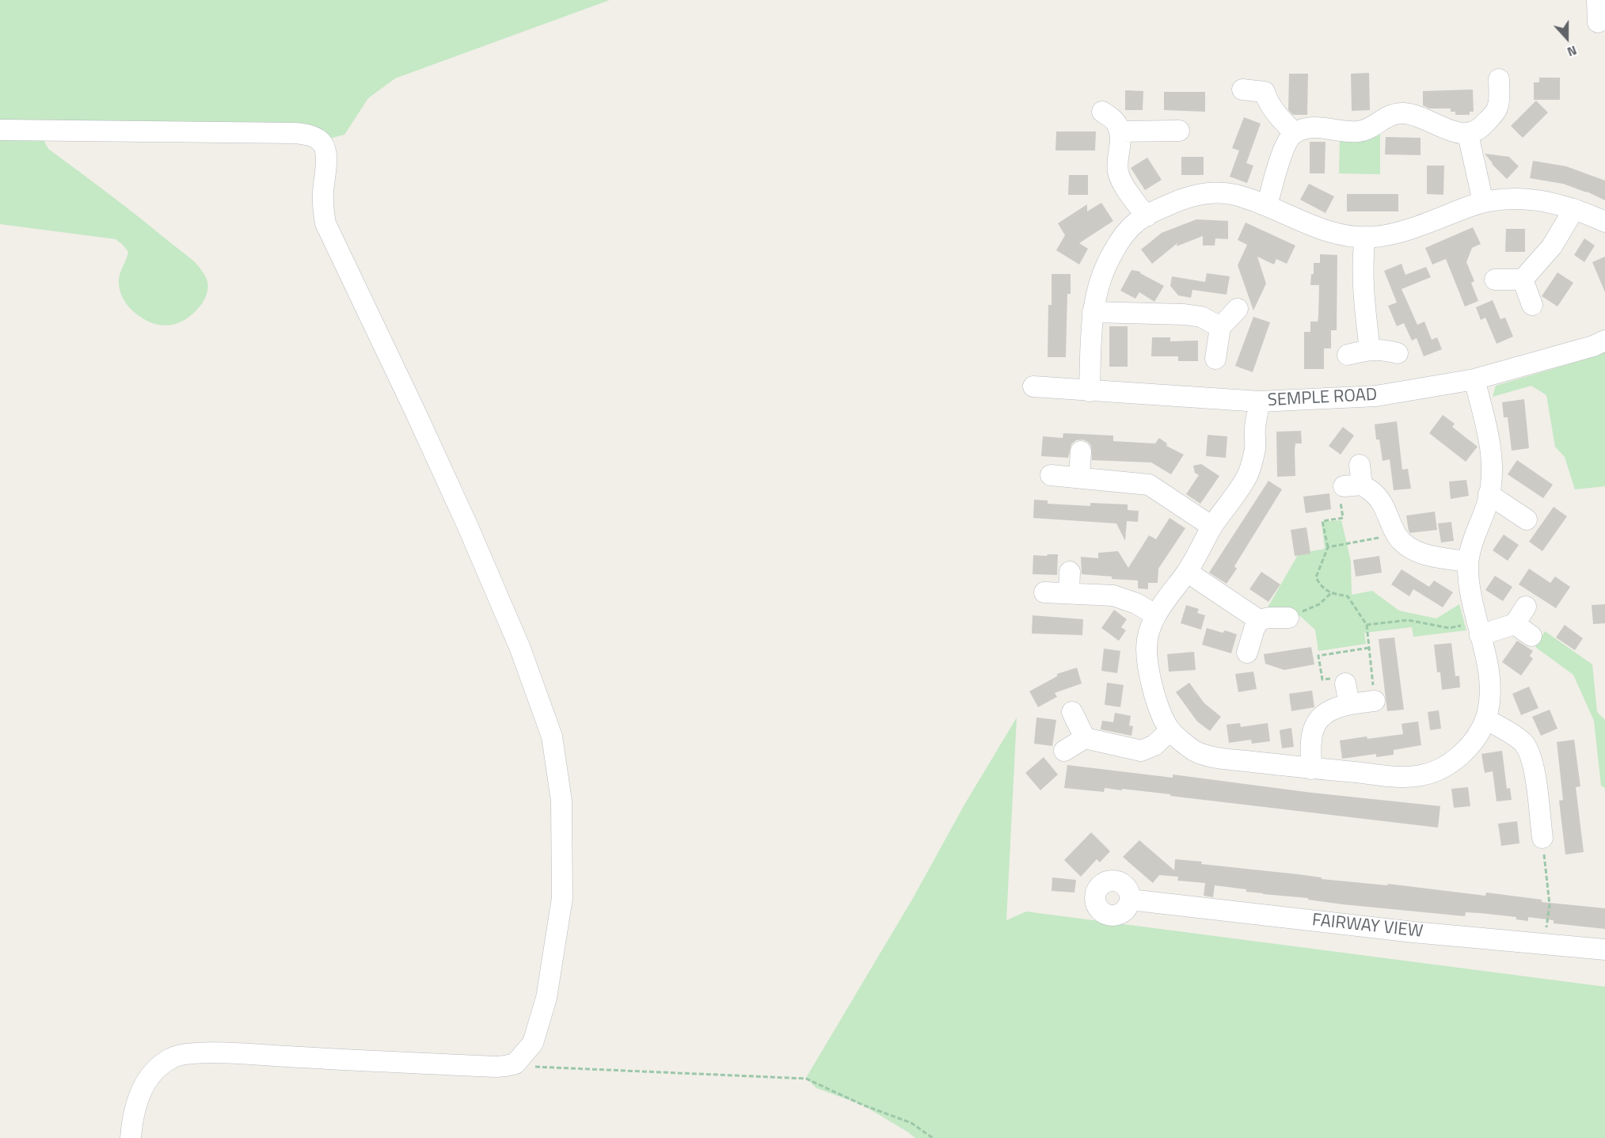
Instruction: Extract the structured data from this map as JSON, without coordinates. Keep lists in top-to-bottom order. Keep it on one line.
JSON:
{"streets":{"street":["SEMPLE ROAD","FAIRWAY VIEW"]},"north":"bottom"}
